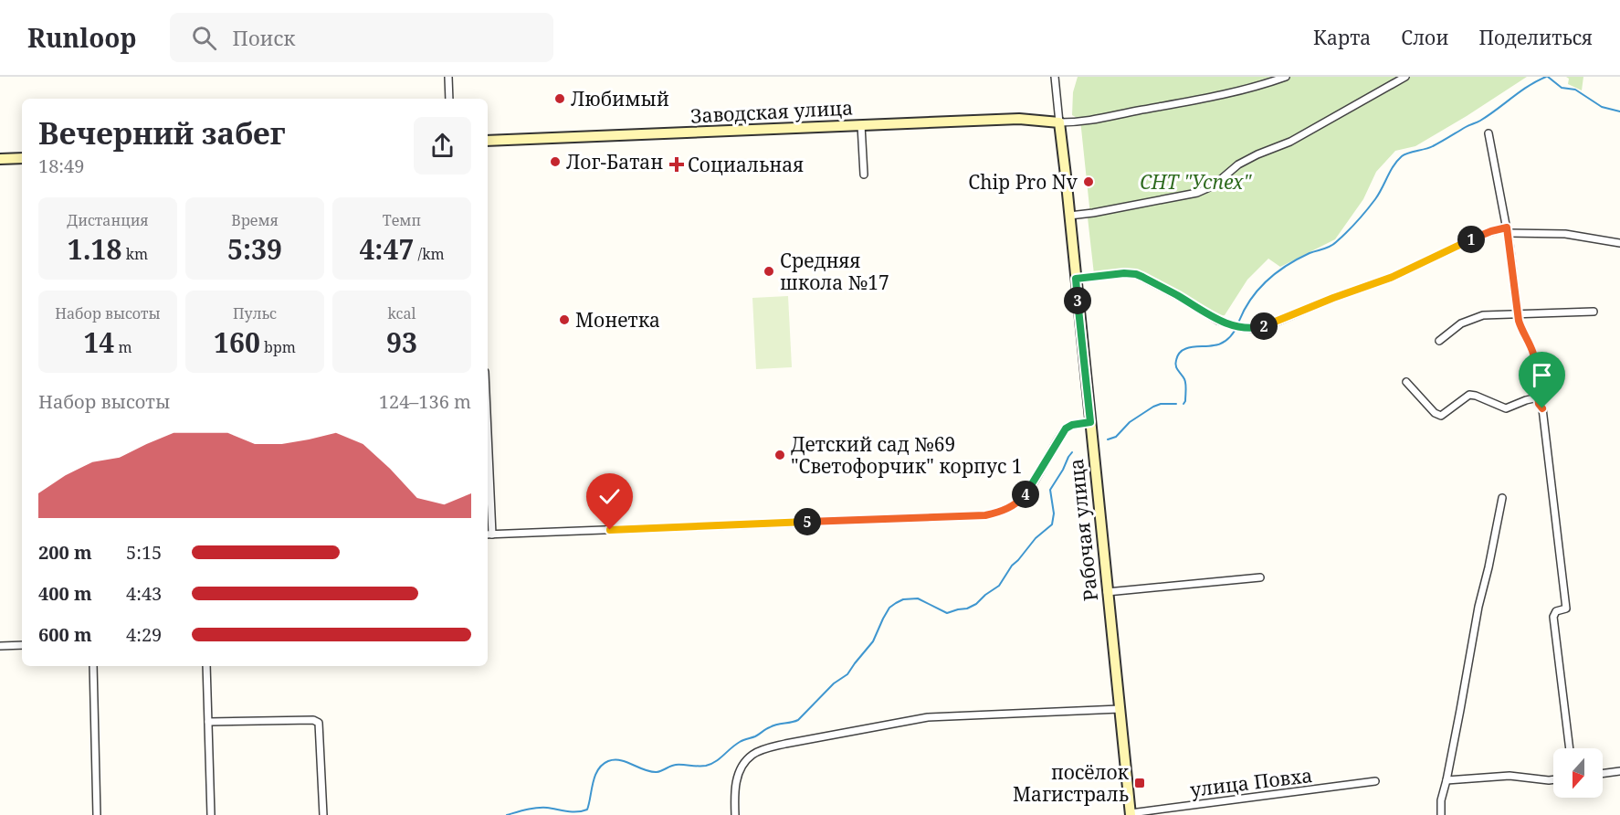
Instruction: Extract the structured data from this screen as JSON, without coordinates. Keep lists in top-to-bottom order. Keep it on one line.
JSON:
{"streets":{"street":["Заводская улица","Рабочая улица","улица Повха"]},"crossings":[["Заводская улица","Рабочая улица"],["Рабочая улица","улица Повха"]],"parks":["СНТ \"Успех\""],"places":{"other":["Любимый","Лог-Батан","Chip Pro Nv","Средняя школа №17","Монетка","Детский сад №69 \"Светофорчик\" корпус 1"],"health":["Социальная"],"transit":["посёлок Магистраль"]},"north":"bottom","page":{"header":"Runloop","search":"Поиск","nav":["Карта","Слои","Поделиться"],"heading":["Вечерний забег","18:49"],"stats":[["Дистанция","1.18 km"],["Время","5:39"],["Темп","4:47 /km"],["Набор высоты","14 m"],["Пульс","160 bpm"],["kcal","93"]],"pins":["1","3","2","4","5"],"chart":["Набор высоты","124–136 m"],"list":[{"name":"200 m","note":"5:15"},{"name":"400 m","note":"4:43"},{"name":"600 m","note":"4:29"}]}}
